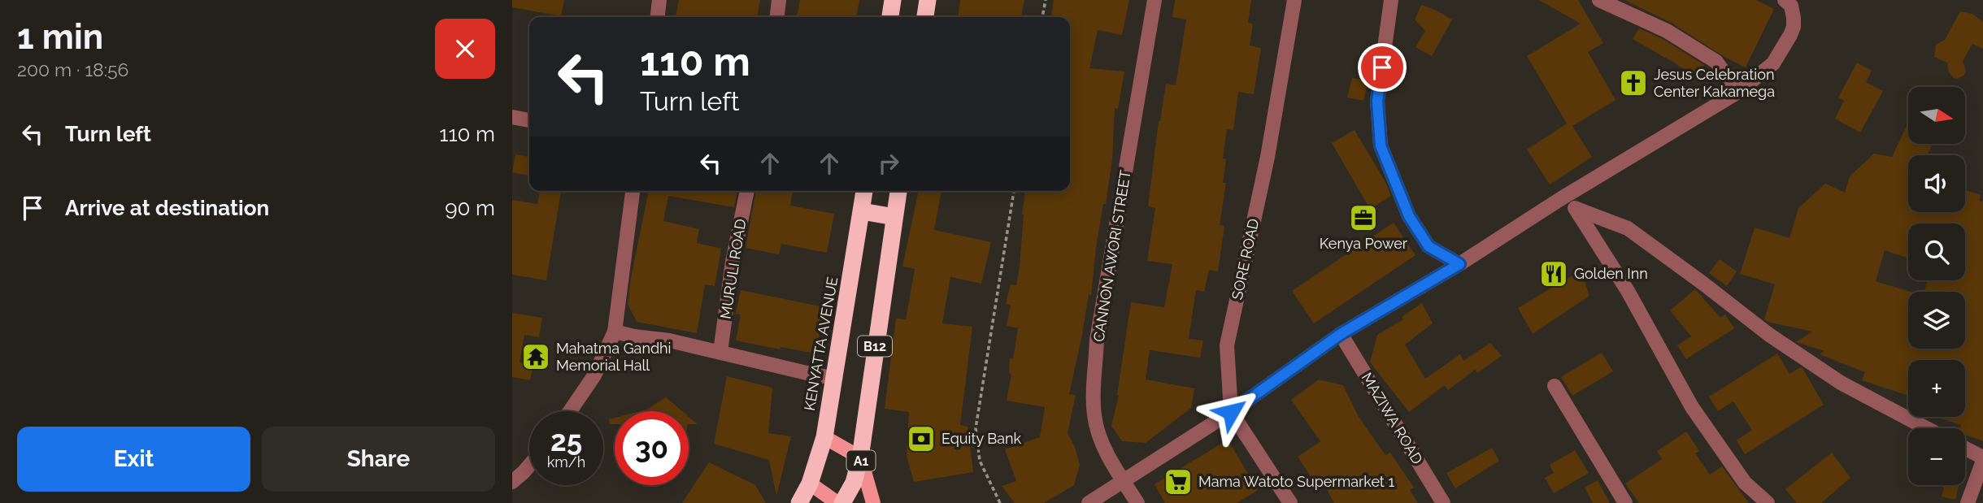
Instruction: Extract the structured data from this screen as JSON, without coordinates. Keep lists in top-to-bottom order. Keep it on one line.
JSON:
{"streets":{"highway":["KENYATTA AVENUE","B12"],"main road":["A1"],"street":["CANNON AWORI STREET","SORE ROAD","MURULI ROAD","MAZIWA ROAD"]},"crossings":[["KENYATTA AVENUE","A1"],["B12","A1"]],"places":{"church":["Jesus Celebration Center Kakamega"],"office":["Kenya Power"],"restaurant":["Golden Inn"],"temple":["Mahatma Gandhi Memorial Hall"],"bank":["Equity Bank"],"supermarket":["Mama Watoto Supermarket 1"]},"north":"right","page":{"heading":["1 min","200 m · 18:56"],"turn":["110 m","Turn left"],"map_buttons":["+","−"],"list":[{"name":"Turn left","value":"110 m"},{"name":"Arrive at destination","value":"90 m"}],"speed":"25 km/h","limit":"30","buttons":["Exit","Share"]}}
